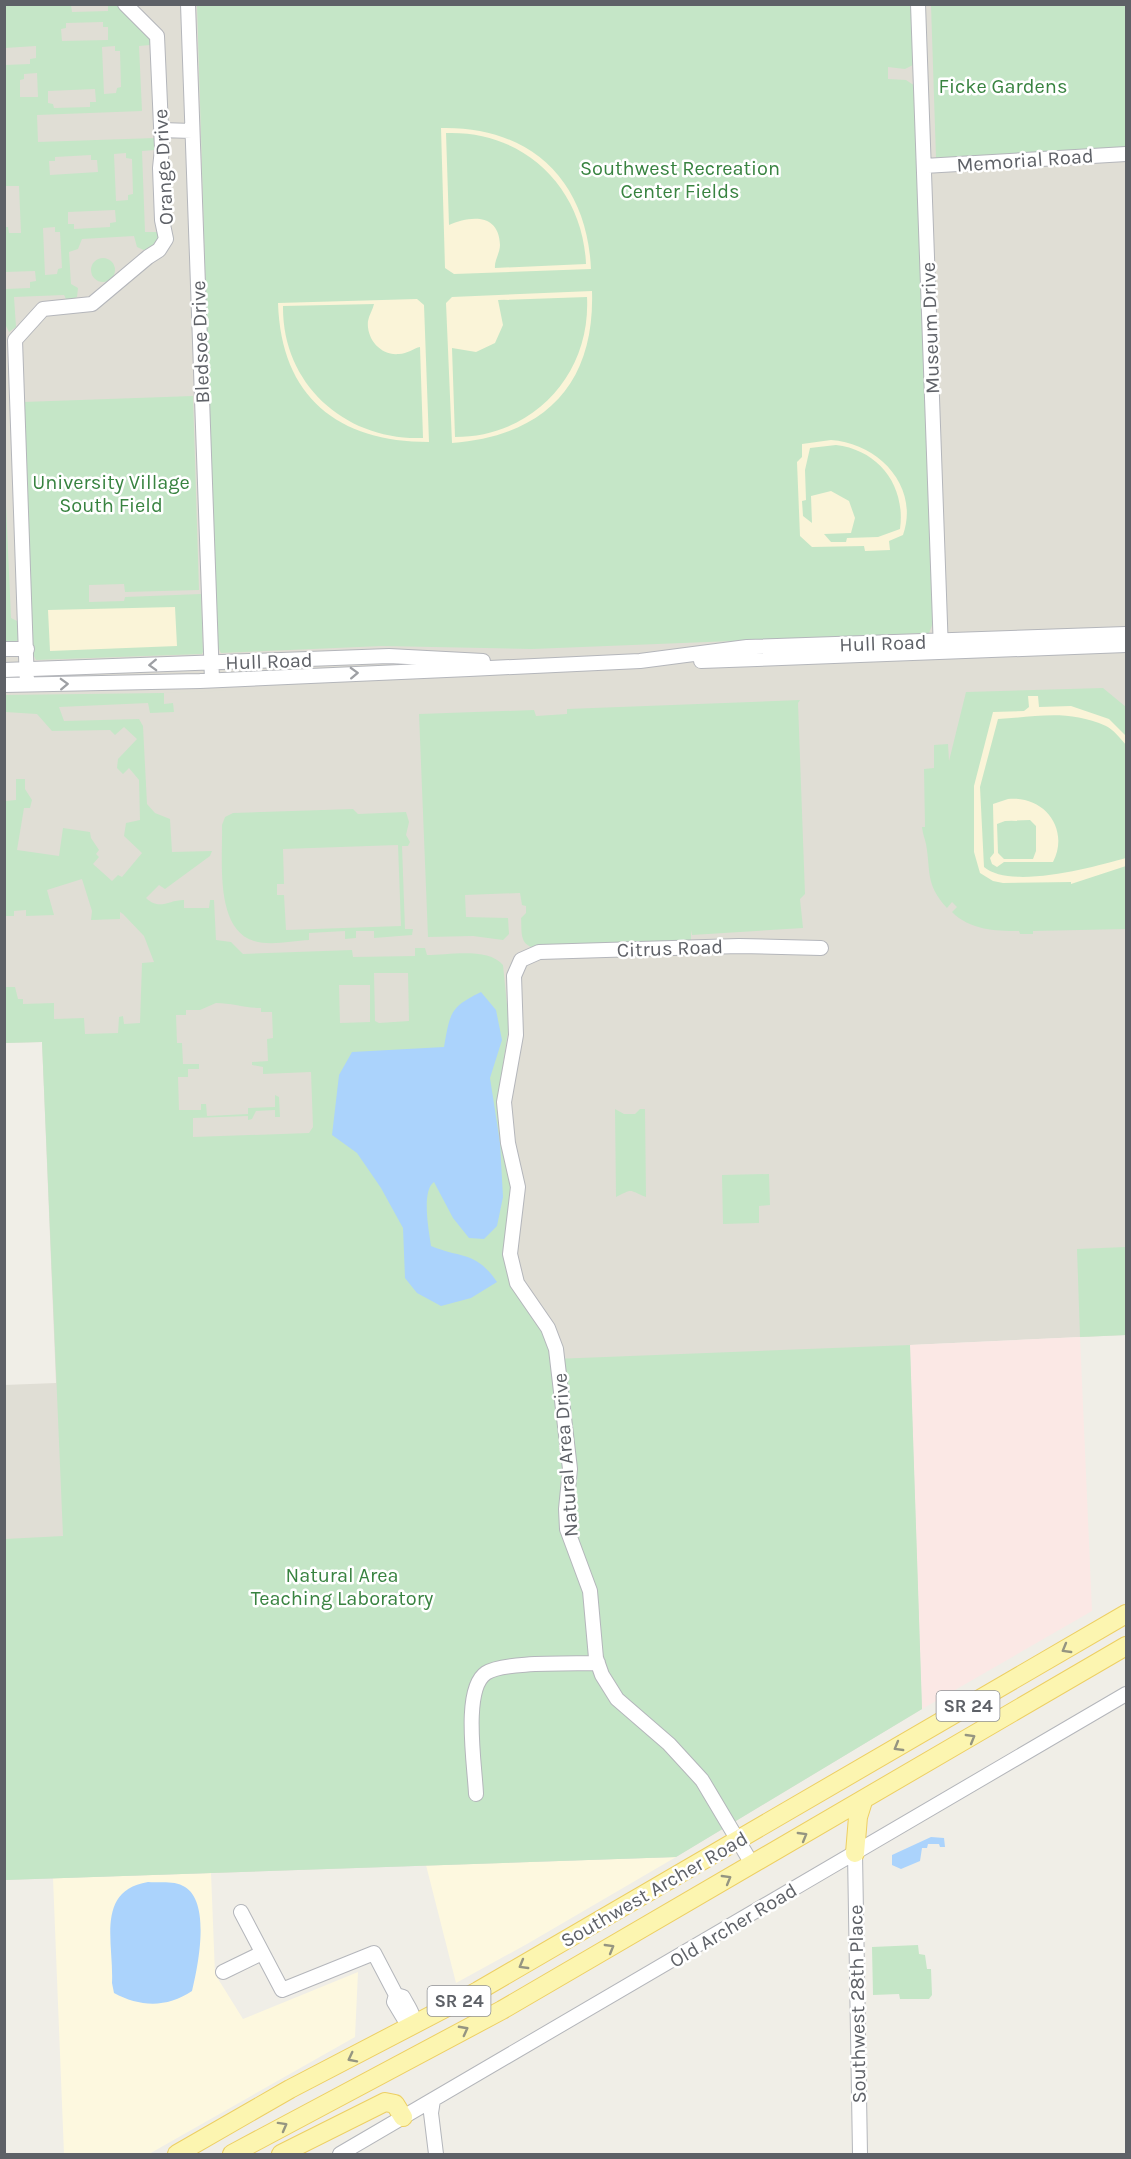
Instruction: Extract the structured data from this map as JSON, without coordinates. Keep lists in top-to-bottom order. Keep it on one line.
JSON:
{"streets":{"main road":["SR 24","Southwest Archer Road"],"street":["Memorial Road","Orange Drive","Museum Drive","Bledsoe Drive","Hull Road","Citrus Road","Natural Area Drive","Old Archer Road","Southwest 28th Place"]},"crossings":[["Memorial Road","Museum Drive"],["Orange Drive","Hull Road"],["Museum Drive","Hull Road"],["Bledsoe Drive","Hull Road"],["Citrus Road","Natural Area Drive"],["Old Archer Road","Southwest 28th Place"]],"parks":["Ficke Gardens","Southwest Recreation Center Fields","University Village South Field","Natural Area Teaching Laboratory"]}
